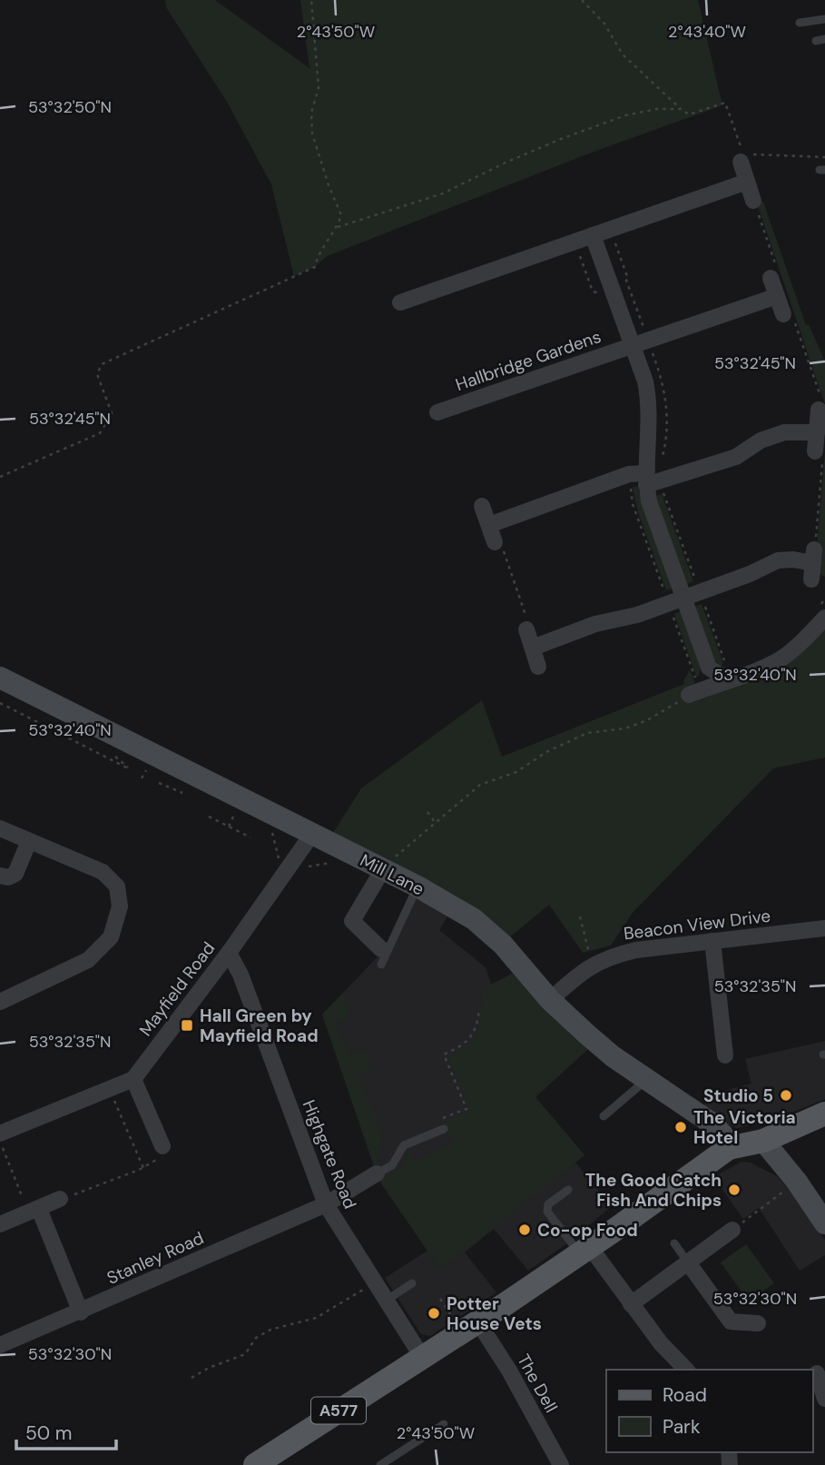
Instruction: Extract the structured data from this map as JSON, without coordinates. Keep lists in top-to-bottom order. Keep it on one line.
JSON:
{"streets":{"main road":["A577"],"street":["Hallbridge Gardens","Mill Lane","Beacon View Drive","Mayfield Road","Highgate Road","Stanley Road","The Dell"]},"crossings":[["Mill Lane","Beacon View Drive"],["Mill Lane","Mayfield Road"],["Mill Lane","A577"],["Mayfield Road","Highgate Road"],["Highgate Road","Stanley Road"],["Highgate Road","A577"],["The Dell","A577"]],"places":{"transit":["Hall Green by Mayfield Road"],"other":["Studio 5","The Victoria Hotel","The Good Catch Fish And Chips","Co-op Food","Potter House Vets"]},"legend":["Road","Park"],"scale_bar":"50 m","coordinates":["2°43'50\"W","2°43'40\"W","53°32'50\"N","53°32'45\"N","53°32'40\"N","53°32'35\"N","53°32'30\"N"]}
